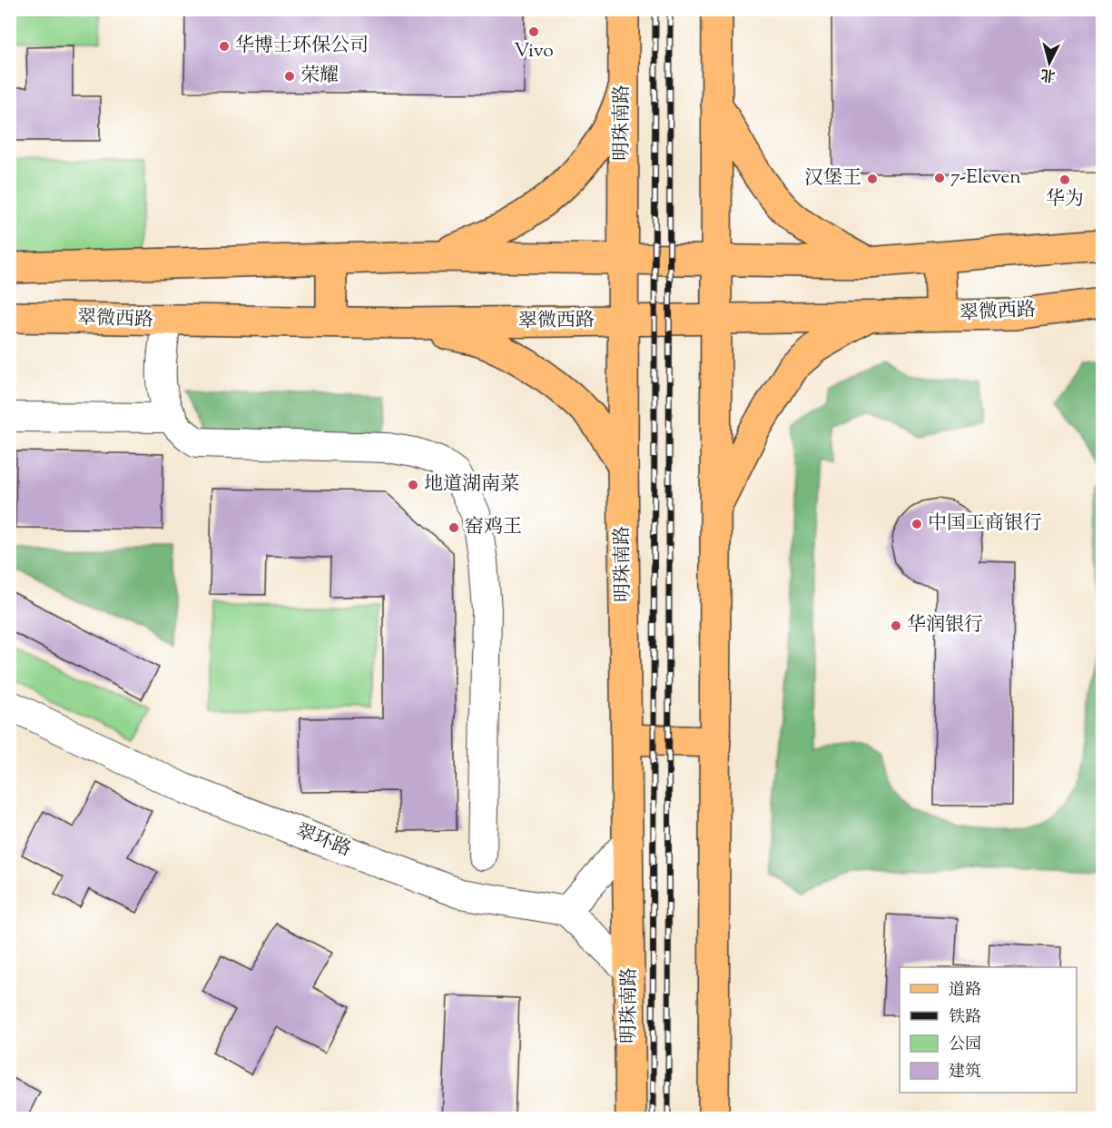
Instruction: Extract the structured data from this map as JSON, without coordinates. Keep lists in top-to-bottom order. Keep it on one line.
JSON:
{"streets":{"main road":["明珠南路","翠微西路"],"street":["翠环路"]},"crossings":[["明珠南路","翠微西路"]],"places":["Vivo","华博士环保公司","荣耀","7-Eleven","汉堡王","华为","地道湖南菜","中国工商银行","窑鸡王","华润银行"],"legend":["道路","铁路","公园","建筑"],"north":"bottom"}
